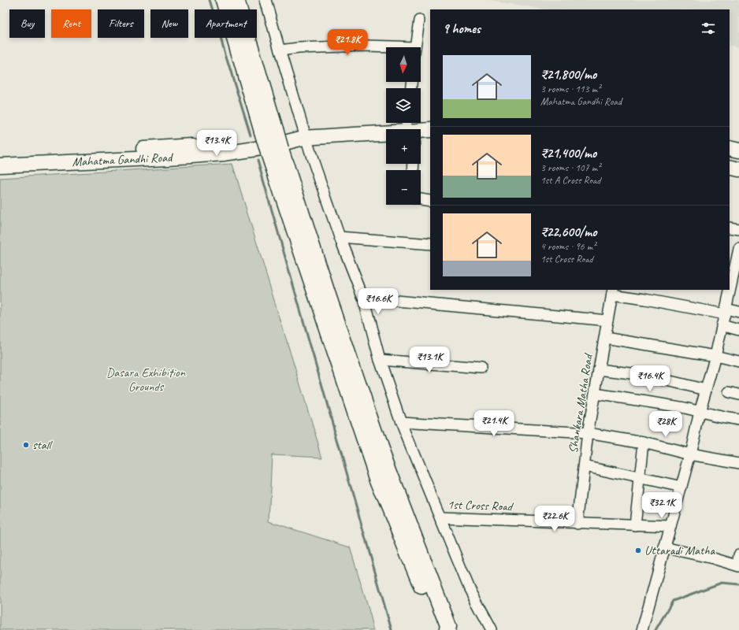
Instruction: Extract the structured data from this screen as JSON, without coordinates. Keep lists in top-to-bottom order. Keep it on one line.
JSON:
{"streets":{"main road":["Mahatma Gandhi Road"],"street":["Shankara Matha Road","1st Cross Road"]},"crossings":[["Shankara Matha Road","1st Cross Road"]],"parks":["Dasara Exhibition Grounds"],"places":["stall","Uttaradi Matha"],"north":"bottom","page":{"chip":["Buy","Rent","Filters","New","Apartment"],"heading":"9 homes","price":["₹21.8K","₹13.4K","₹16.6K","₹13.1K","₹16.4K","₹21.4K","₹28K","₹32.1K","₹22.6K"],"map_buttons":["+","−"],"list":[{"name":"₹21,800/mo","note":"3 rooms · 113 m² · Mahatma Gandhi Road"},{"name":"₹21,400/mo","note":"3 rooms · 107 m² · 1st A Cross Road"},{"name":"₹22,600/mo","note":"4 rooms · 96 m² · 1st Cross Road"}]}}
